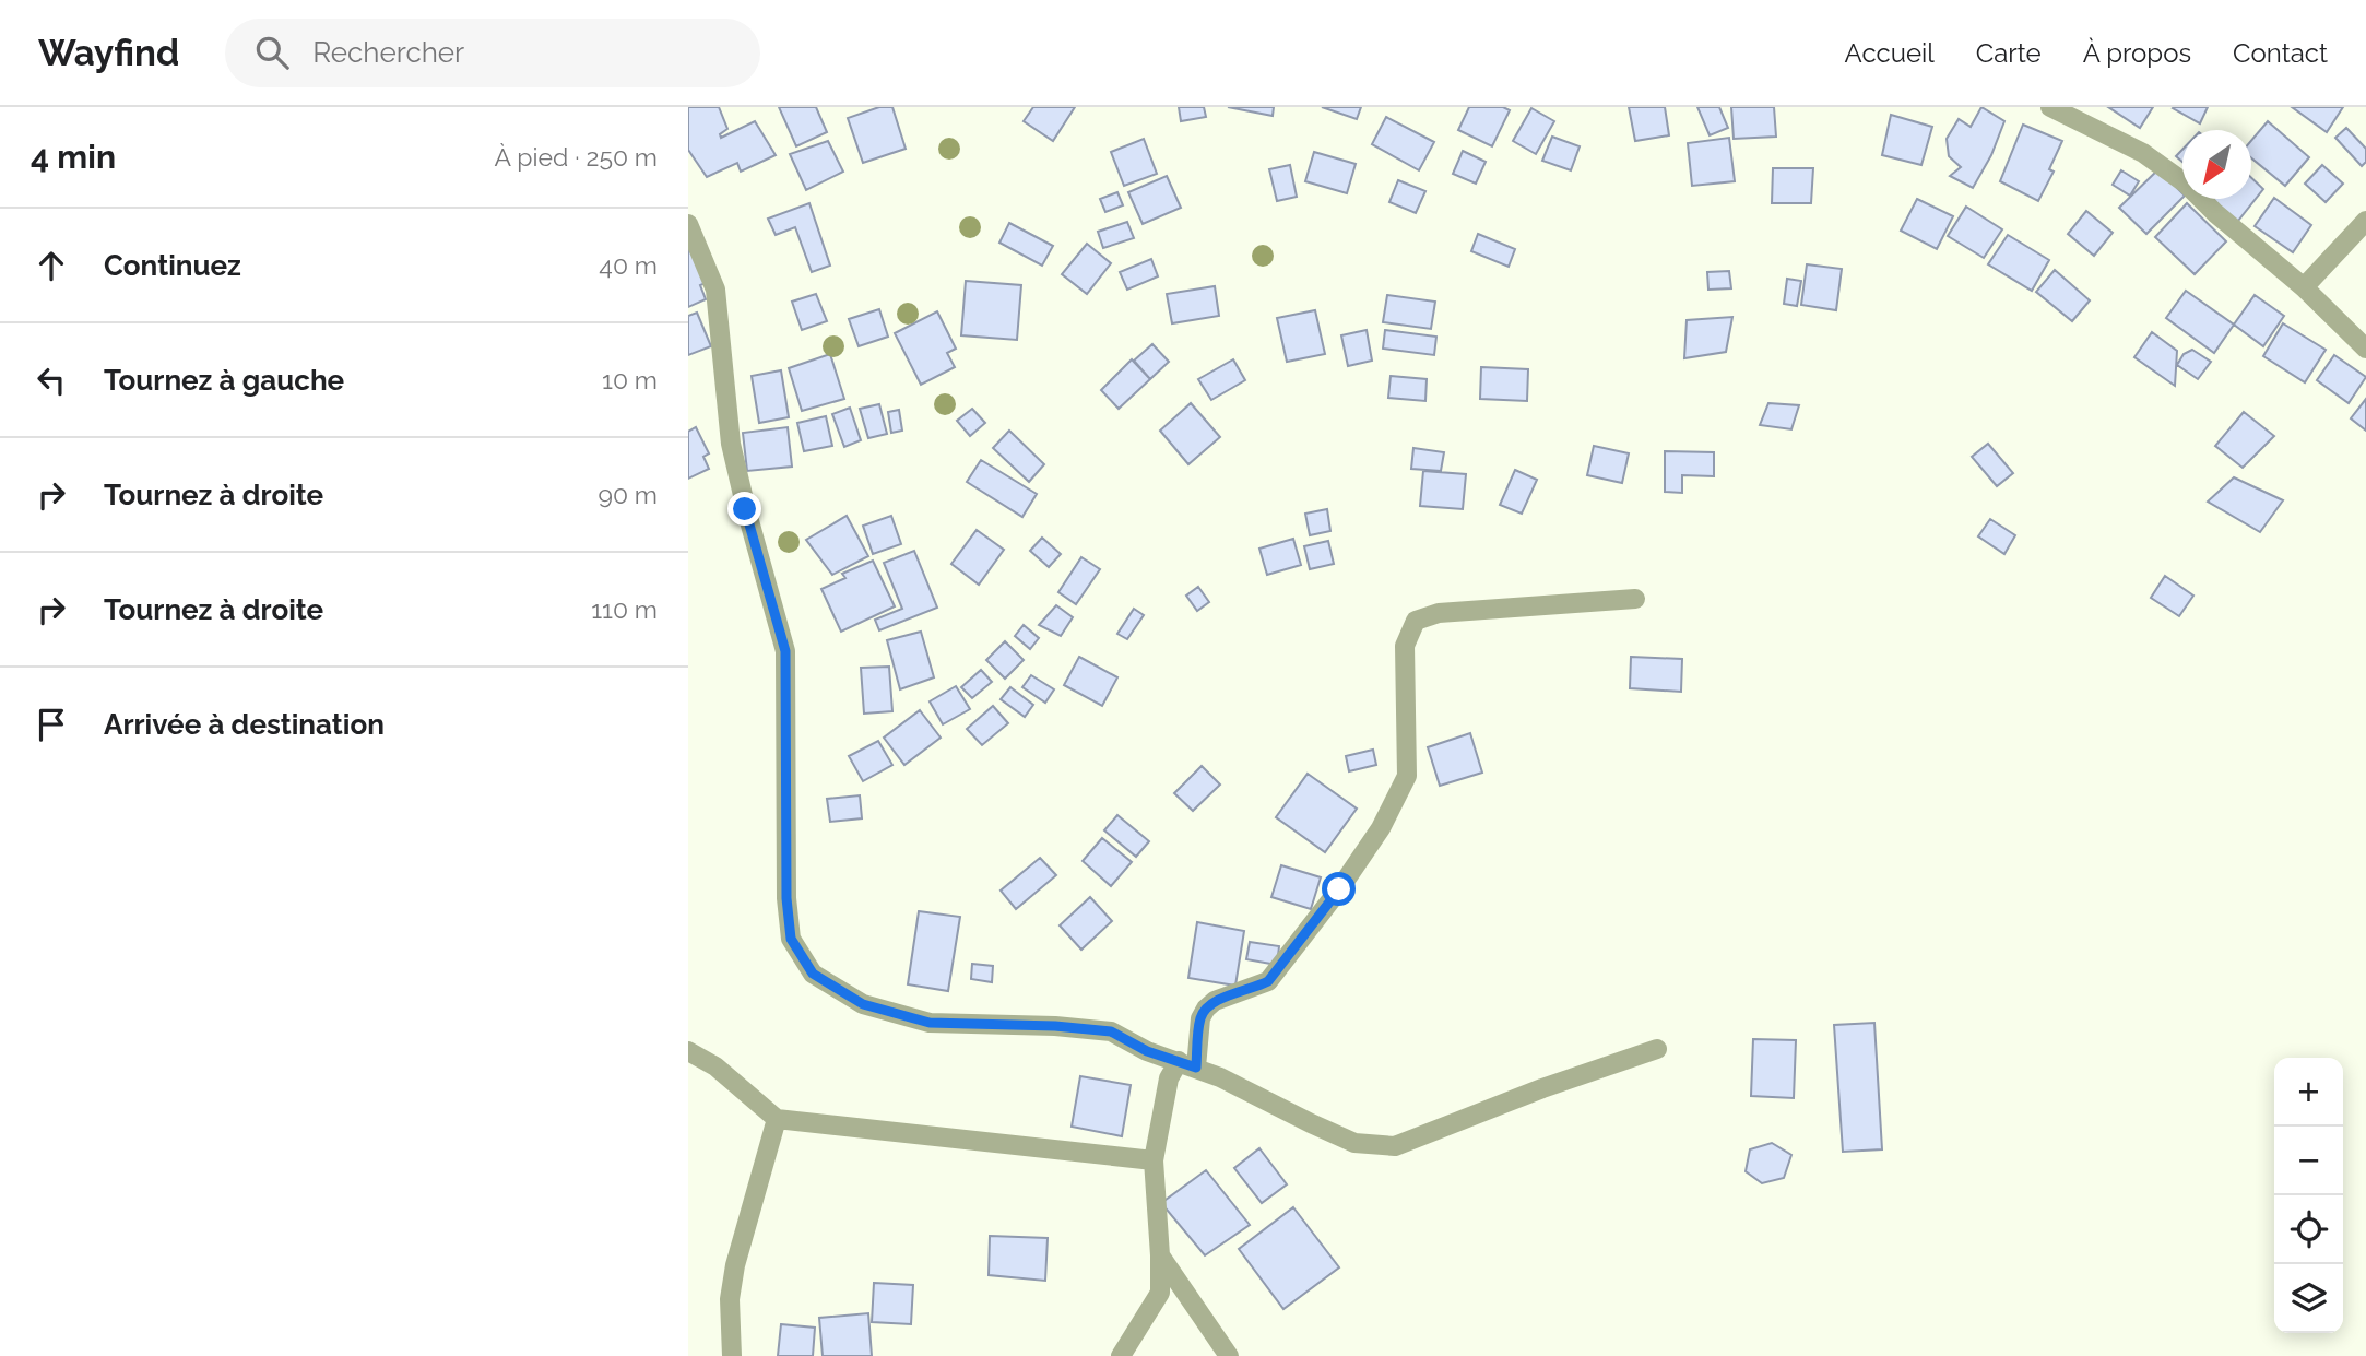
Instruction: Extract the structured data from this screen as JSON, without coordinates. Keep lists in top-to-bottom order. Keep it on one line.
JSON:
{"north":"bottom left","page":{"header":"Wayfind","search":"Rechercher","nav":["Accueil","Carte","À propos","Contact"],"heading":["4 min","À pied · 250 m"],"list":[["Continuez","40 m"],["Tournez à gauche","10 m"],["Tournez à droite","90 m"],["Tournez à droite","110 m"],"Arrivée à destination"],"map_buttons":["+","−"]}}
